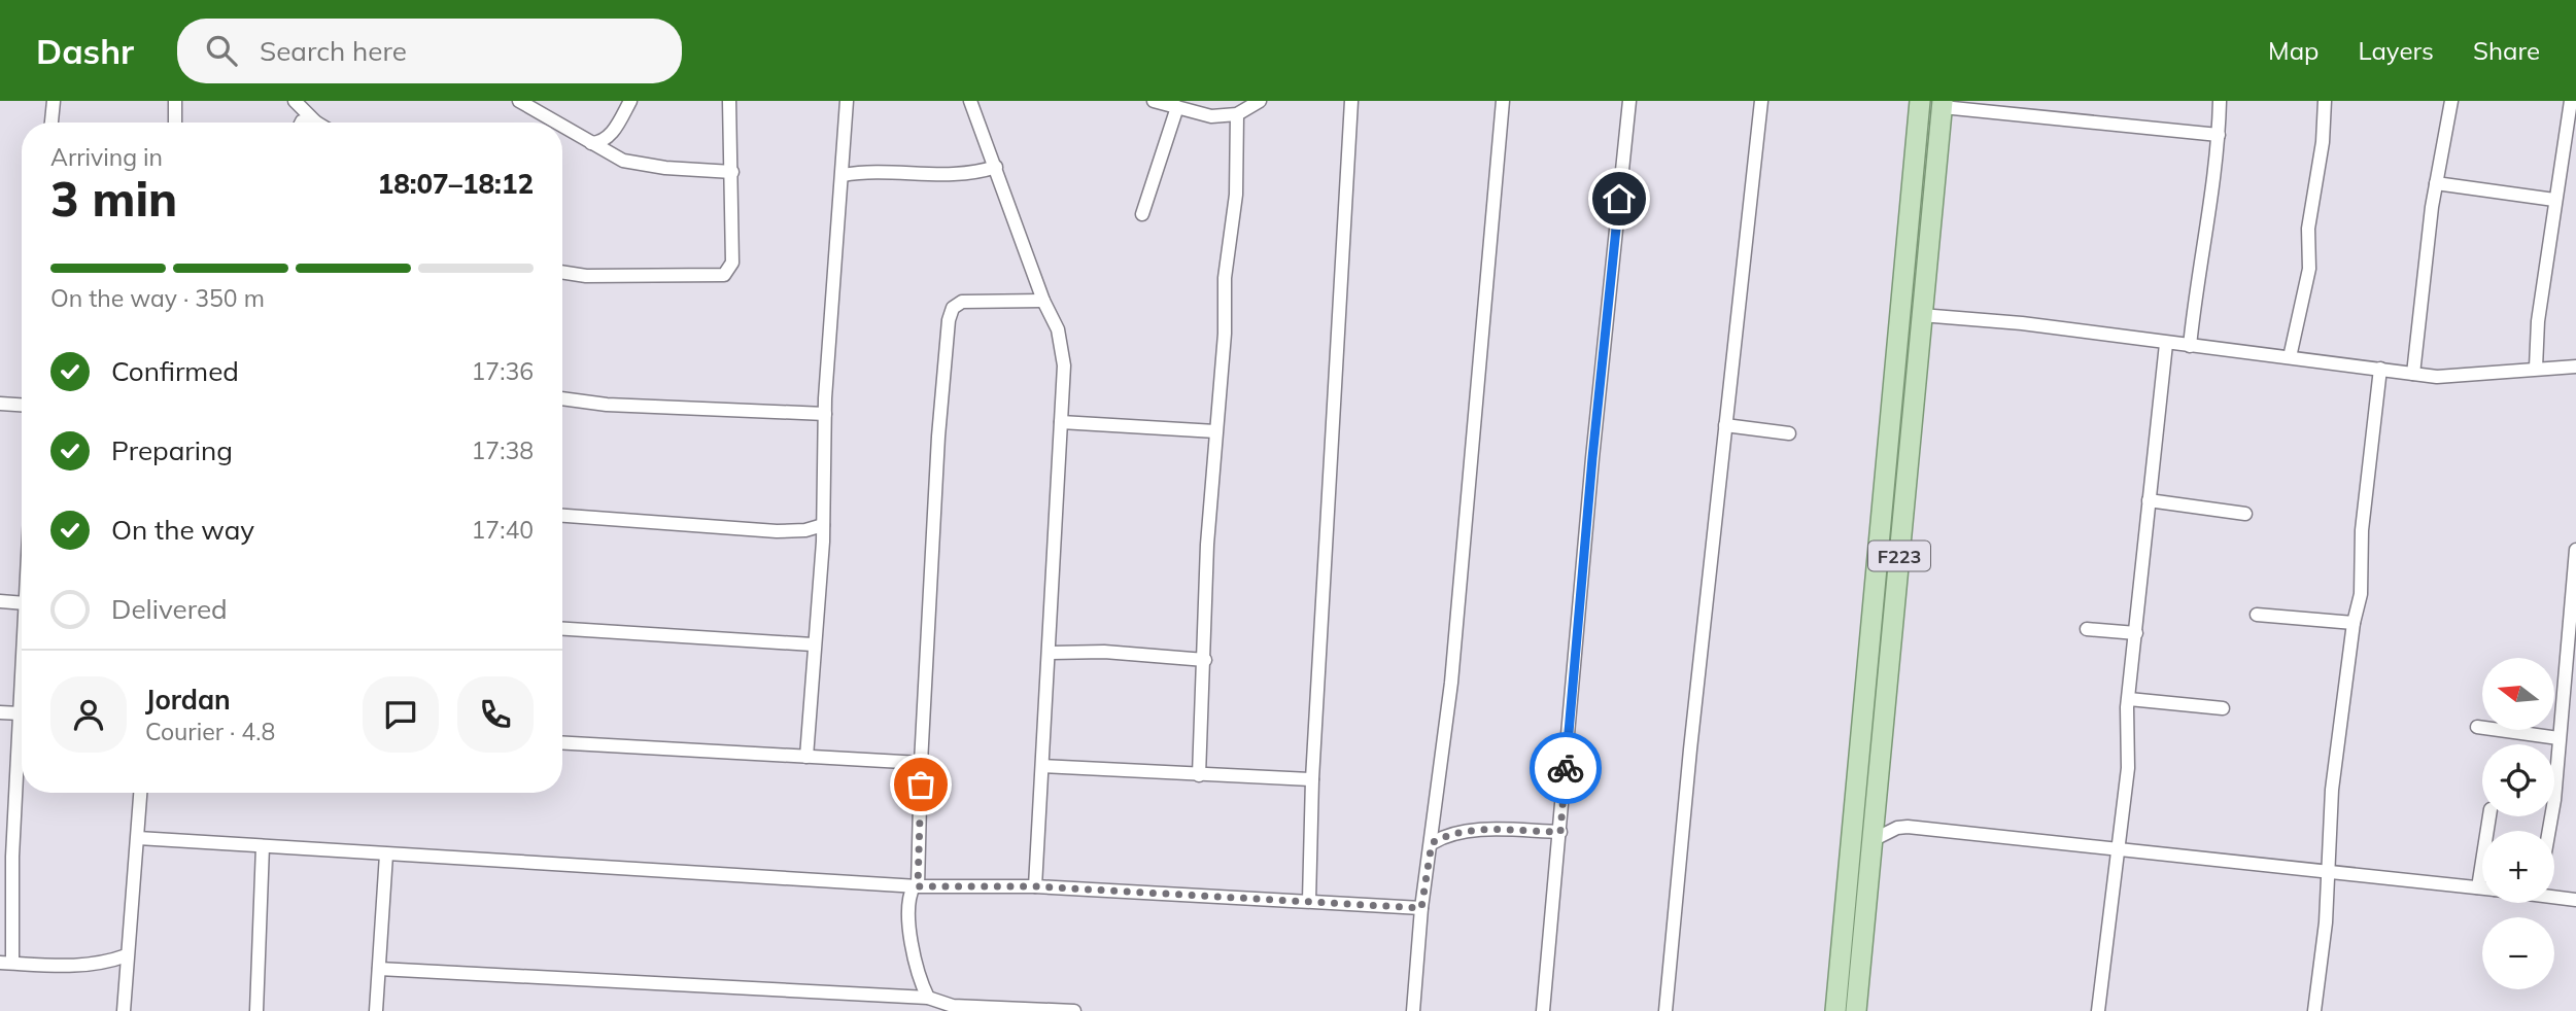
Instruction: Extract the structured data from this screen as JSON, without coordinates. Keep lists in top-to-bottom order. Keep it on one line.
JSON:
{"streets":{"main road":["F223"]},"north":"left","page":{"header":"Dashr","search":"Search here","nav":["Map","Layers","Share"],"heading":["3 min","Arriving in","18:07–18:12"],"panel":["Jordan","Courier · 4.8"],"bar":"On the way · 350 m","list":[["Confirmed","17:36"],["Preparing","17:38"],["On the way","17:40"],"Delivered"],"map_buttons":["+","−"]}}
